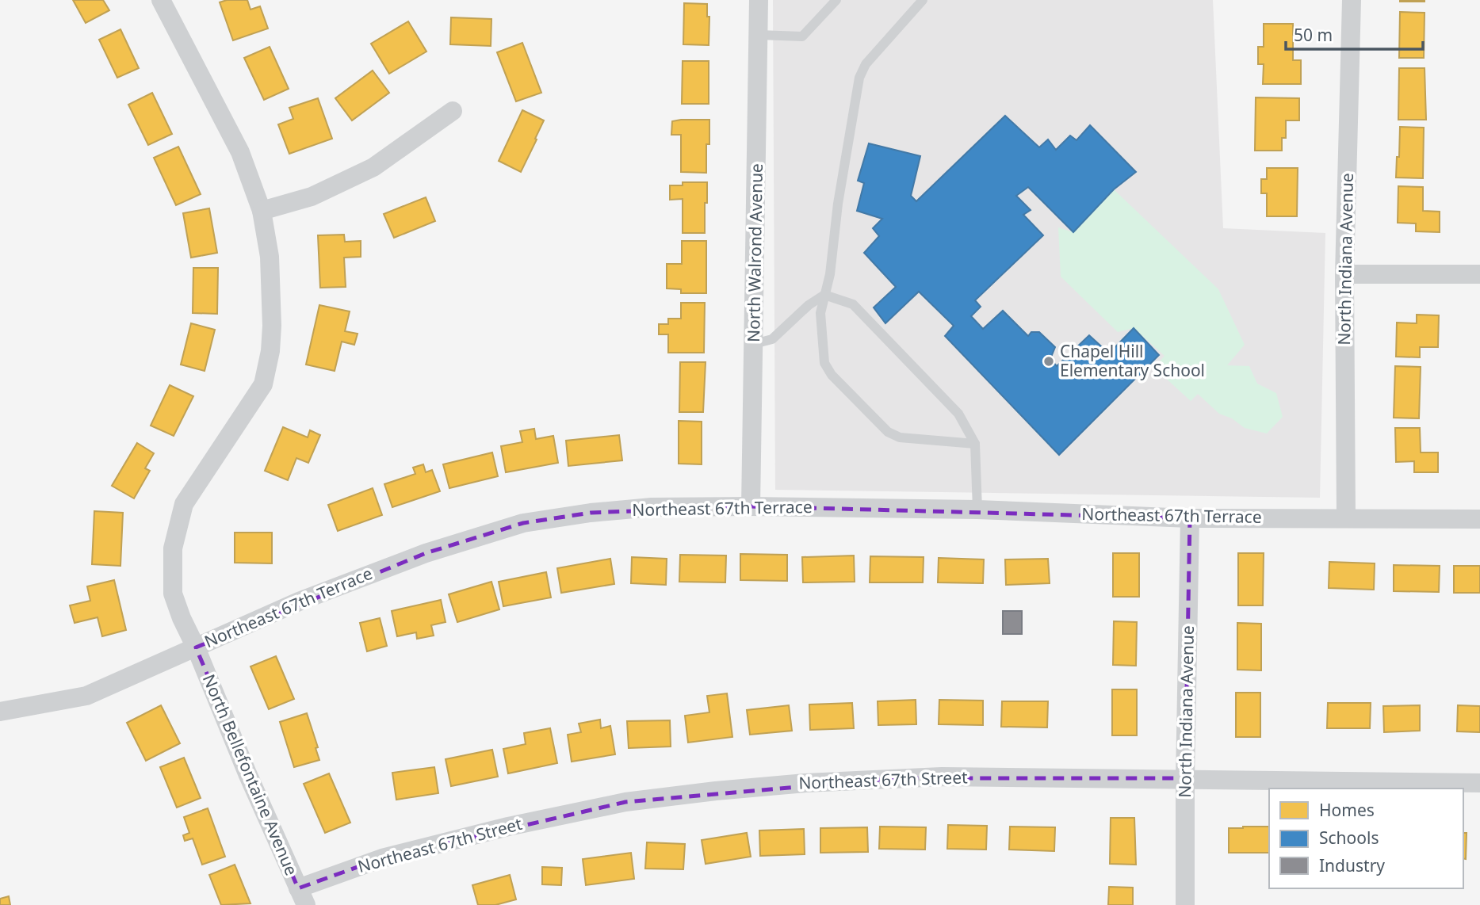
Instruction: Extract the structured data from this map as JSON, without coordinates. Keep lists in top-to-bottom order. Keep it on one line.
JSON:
{"streets":{"street":["North Walrond Avenue","North Indiana Avenue","Northeast 67th Terrace","North Bellefontaine Avenue","Northeast 67th Street"]},"crossings":[["North Walrond Avenue","Northeast 67th Terrace"],["North Indiana Avenue","Northeast 67th Terrace"],["North Indiana Avenue","Northeast 67th Street"],["Northeast 67th Terrace","North Bellefontaine Avenue"],["North Bellefontaine Avenue","Northeast 67th Street"]],"places":["Chapel Hill Elementary School"],"legend":["Homes","Schools","Industry"],"scale_bar":"50 m"}
